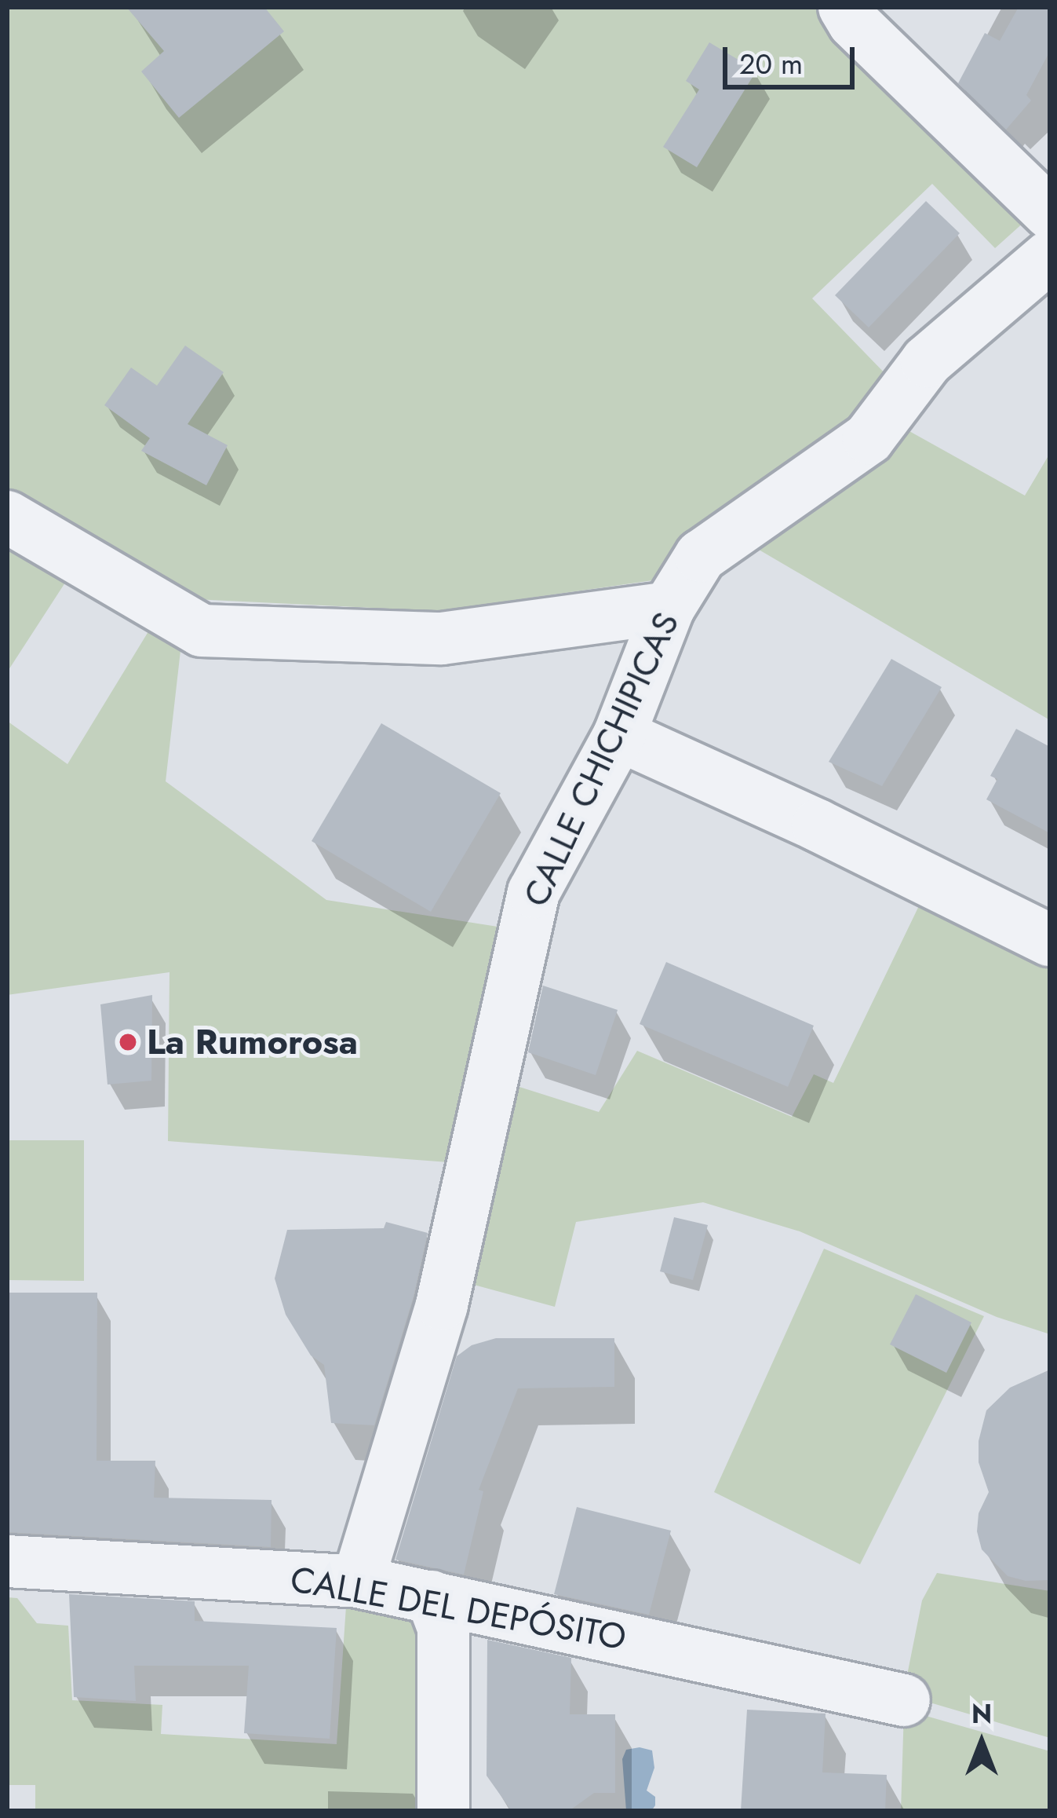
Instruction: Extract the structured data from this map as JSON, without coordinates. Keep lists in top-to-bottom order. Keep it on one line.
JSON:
{"streets":{"street":["CALLE CHICHIPICAS","CALLE DEL DEPÓSITO"]},"crossings":[["CALLE CHICHIPICAS","CALLE DEL DEPÓSITO"]],"places":["La Rumorosa"],"scale_bar":"20 m","north":"top"}
